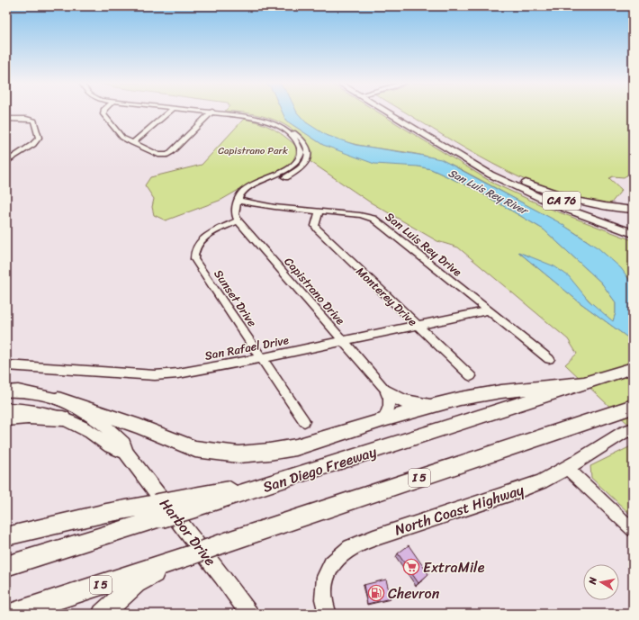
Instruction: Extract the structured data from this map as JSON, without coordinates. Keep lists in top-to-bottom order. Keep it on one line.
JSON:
{"streets":{"highway":["CA 76","San Diego Freeway","I 5"],"main road":["North Coast Highway","Harbor Drive"],"street":["San Luis Rey Drive","Capistrano Drive","Monterey Drive","Sunset Drive","San Rafael Drive"]},"crossings":[["San Luis Rey Drive","Monterey Drive"],["San Luis Rey Drive","San Rafael Drive"],["Capistrano Drive","Sunset Drive"],["Capistrano Drive","San Rafael Drive"],["Monterey Drive","San Rafael Drive"],["Sunset Drive","San Rafael Drive"]],"water":["San Luis Rey River"],"parks":["Capistrano Park"],"places":{"supermarket":["ExtraMile"],"fuel station":["Chevron"]},"north":"left"}
